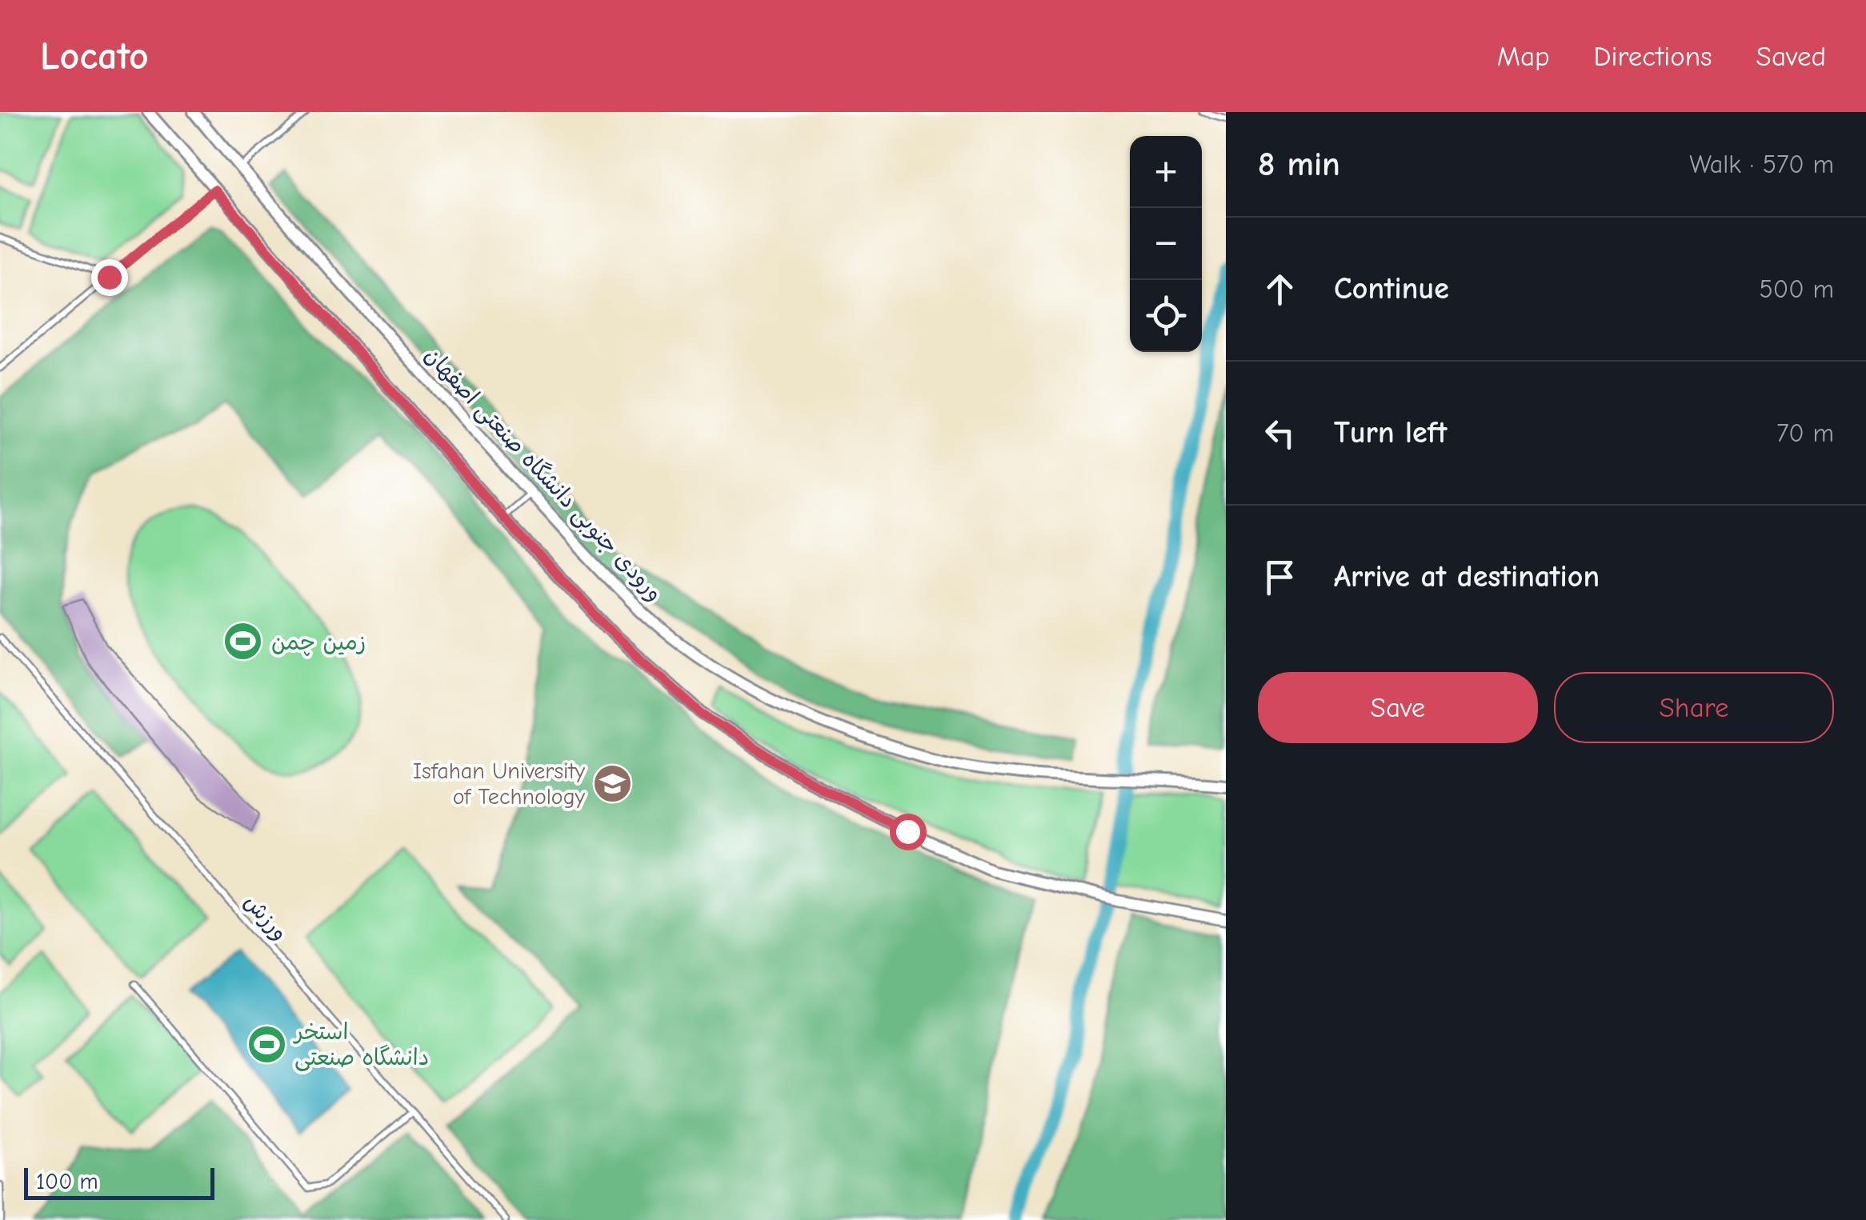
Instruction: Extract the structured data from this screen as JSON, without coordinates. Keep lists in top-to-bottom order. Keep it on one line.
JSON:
{"streets":{"street":["ورودی جنوبی دانشگاه صنعتی اصفهان"],"lane":["ورزش"]},"places":{"sports":["زمین چمن","استخر دانشگاه صنعتی"],"school or university":["Isfahan University of Technology"]},"scale_bar":"100 m","page":{"header":"Locato","nav":["Map","Directions","Saved"],"heading":["8 min","Walk · 570 m"],"map_buttons":["+","−"],"list":[["Continue","500 m"],["Turn left","70 m"],"Arrive at destination"],"buttons":["Save","Share"],"scale":"100 m"}}
